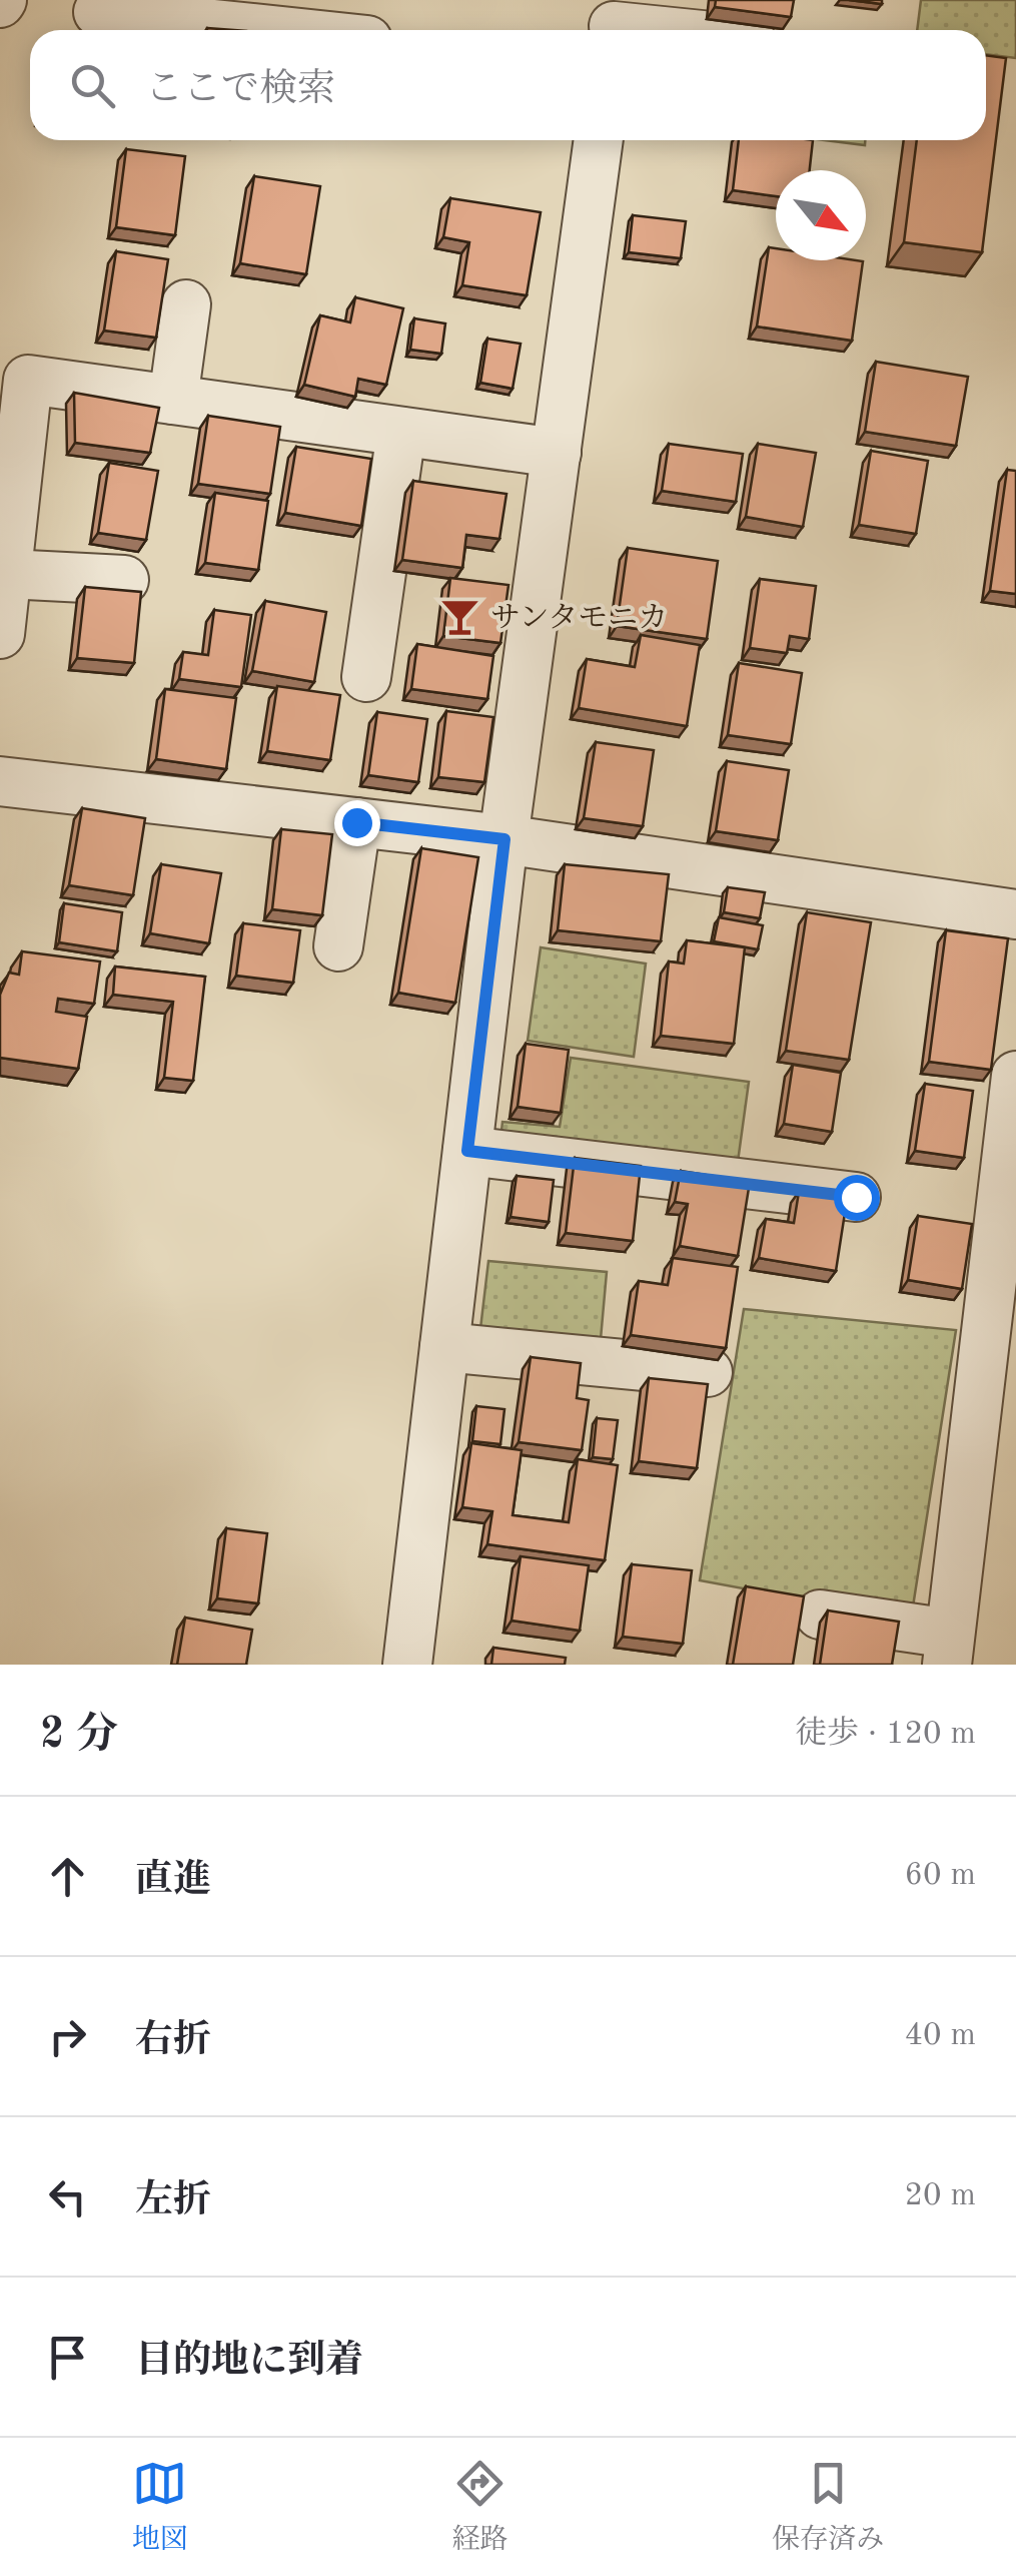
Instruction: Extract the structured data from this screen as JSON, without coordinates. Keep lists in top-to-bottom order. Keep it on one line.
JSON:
{"places":{"bar":["サンタモニカ"]},"north":"bottom right","page":{"search":"ここで検索","heading":["2 分","徒歩 · 120 m"],"list":[["直進","60 m"],["右折","40 m"],["左折","20 m"],"目的地に到着"],"nav":["地図","経路","保存済み"]}}
